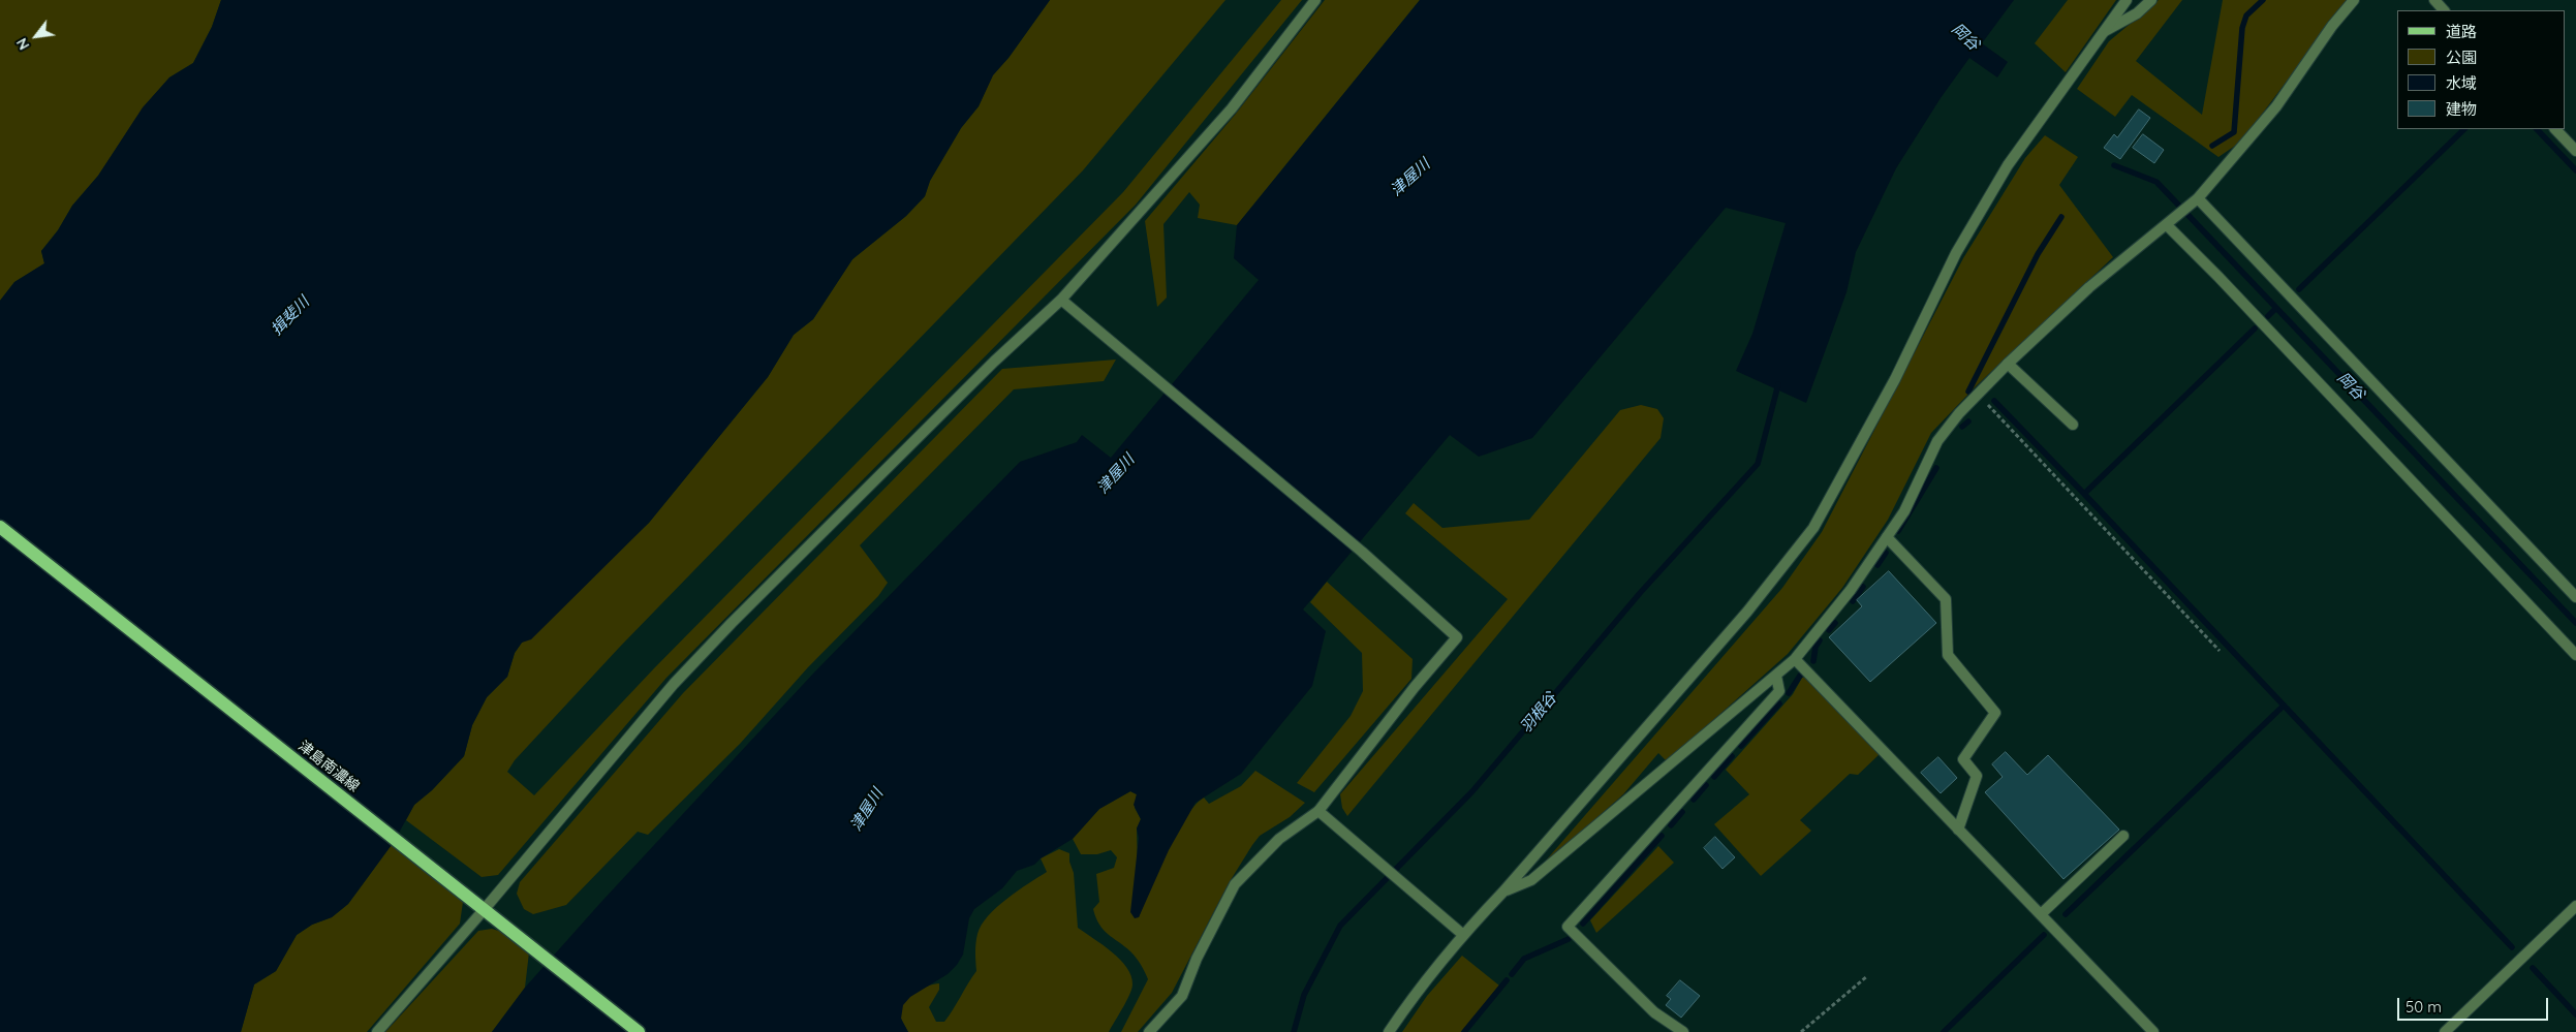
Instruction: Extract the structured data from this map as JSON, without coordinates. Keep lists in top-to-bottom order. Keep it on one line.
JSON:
{"streets":{"main road":["津島南濃線"]},"water":["岡谷","津屋川","揖斐川","羽根谷"],"legend":["道路","公園","水域","建物"],"scale_bar":"50 m","north":"bottom left"}
